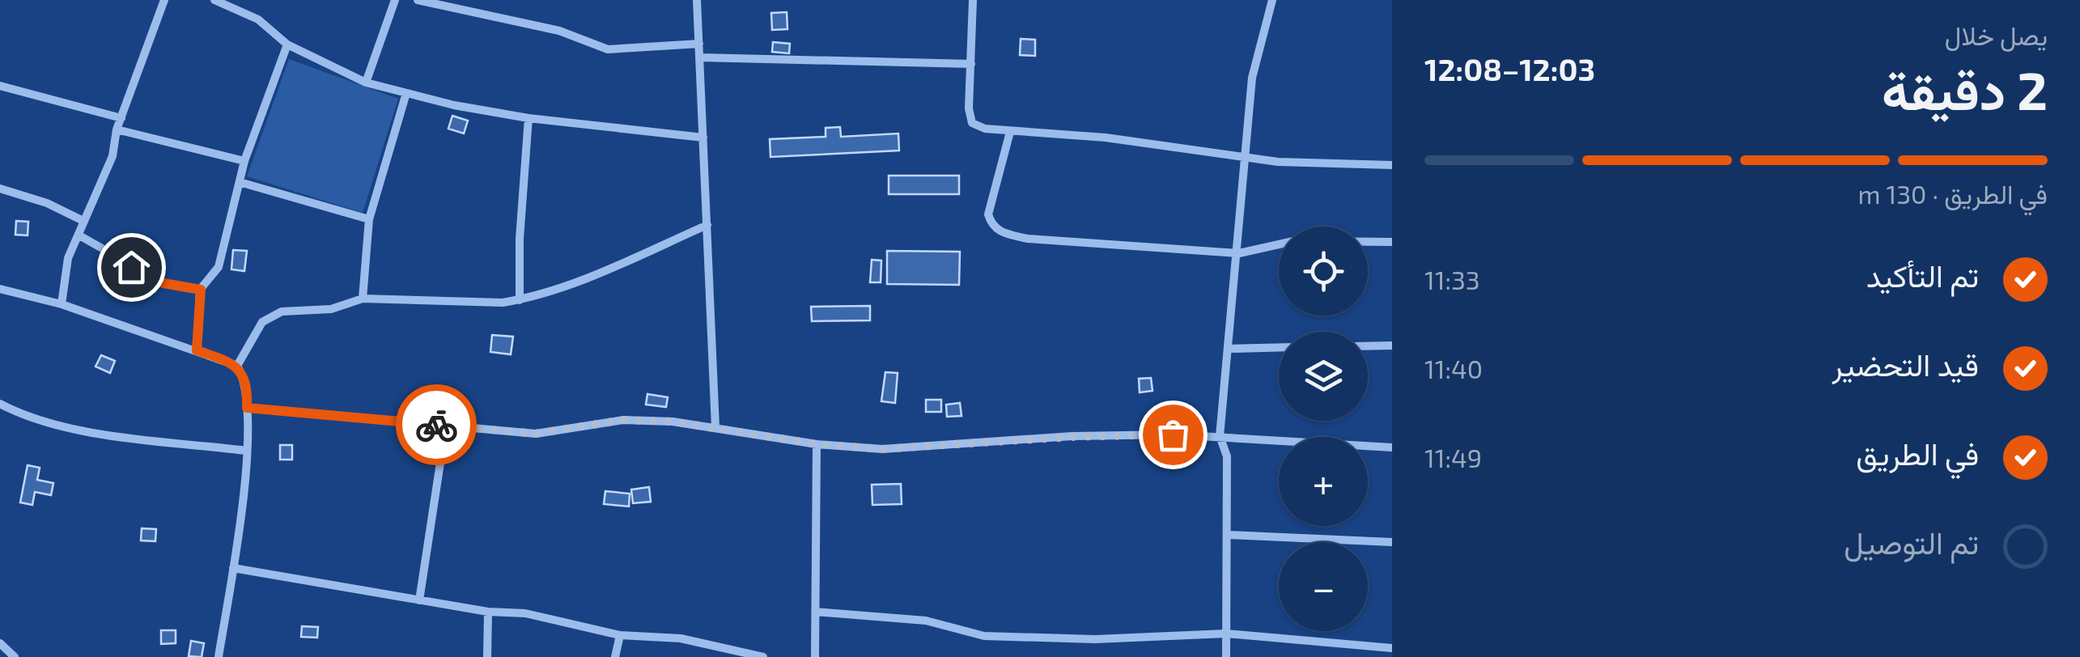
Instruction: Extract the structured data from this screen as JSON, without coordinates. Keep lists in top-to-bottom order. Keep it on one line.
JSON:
{"page":{"heading":["2 دقيقة","يصل خلال","12:03–12:08"],"bar":"في الطريق · 130 m","map_buttons":["+","−"],"list":[["تم التأكيد","11:33"],["قيد التحضير","11:40"],["في الطريق","11:49"],"تم التوصيل"]}}
